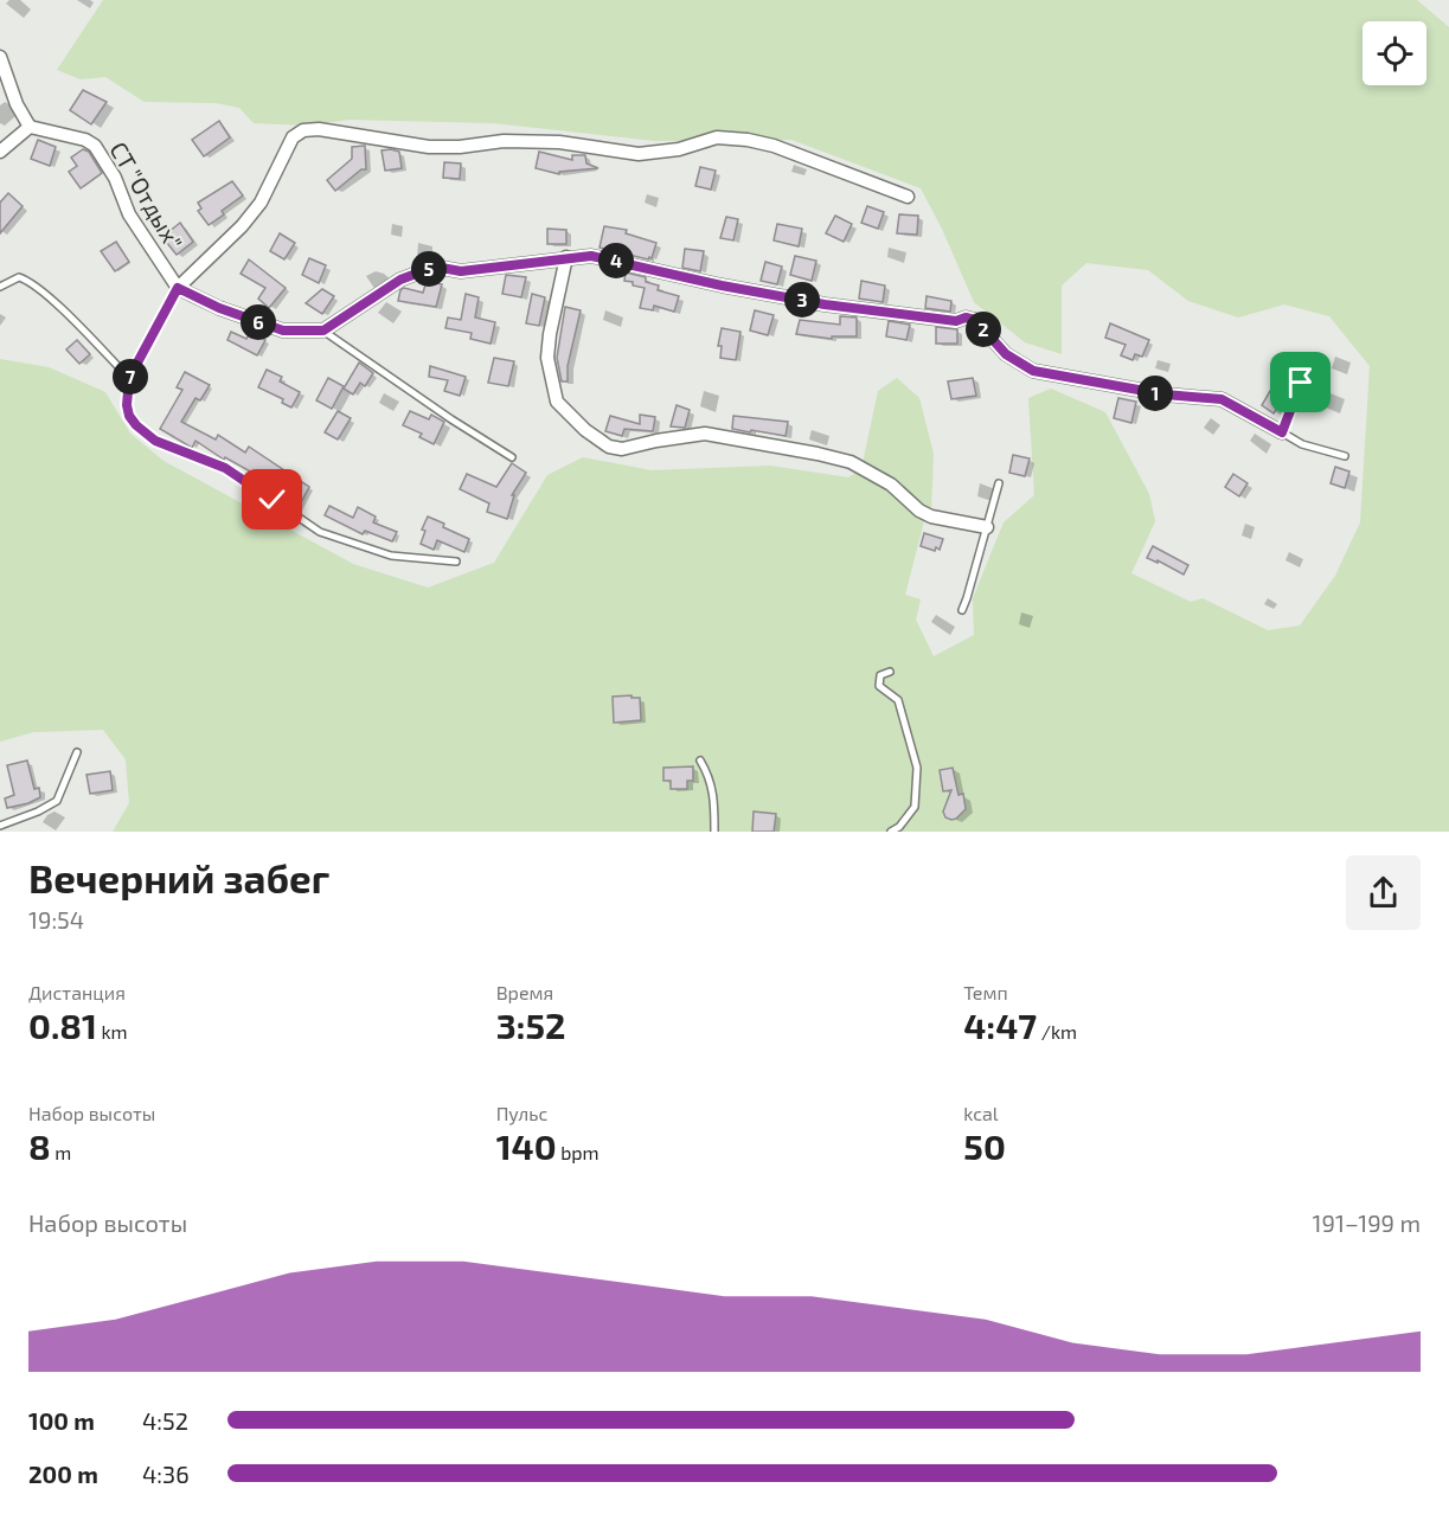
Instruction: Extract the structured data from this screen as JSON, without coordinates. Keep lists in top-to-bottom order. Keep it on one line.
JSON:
{"streets":{"street":["СТ \"Отдых\""]},"page":{"pins":["4","5","3","6","2","7","1"],"heading":["Вечерний забег","19:54"],"stats":[["Дистанция","0.81 km"],["Время","3:52"],["Темп","4:47 /km"],["Набор высоты","8 m"],["Пульс","140 bpm"],["kcal","50"]],"chart":["Набор высоты","191–199 m"],"list":[{"name":"100 m","note":"4:52"},{"name":"200 m","note":"4:36"}]}}
